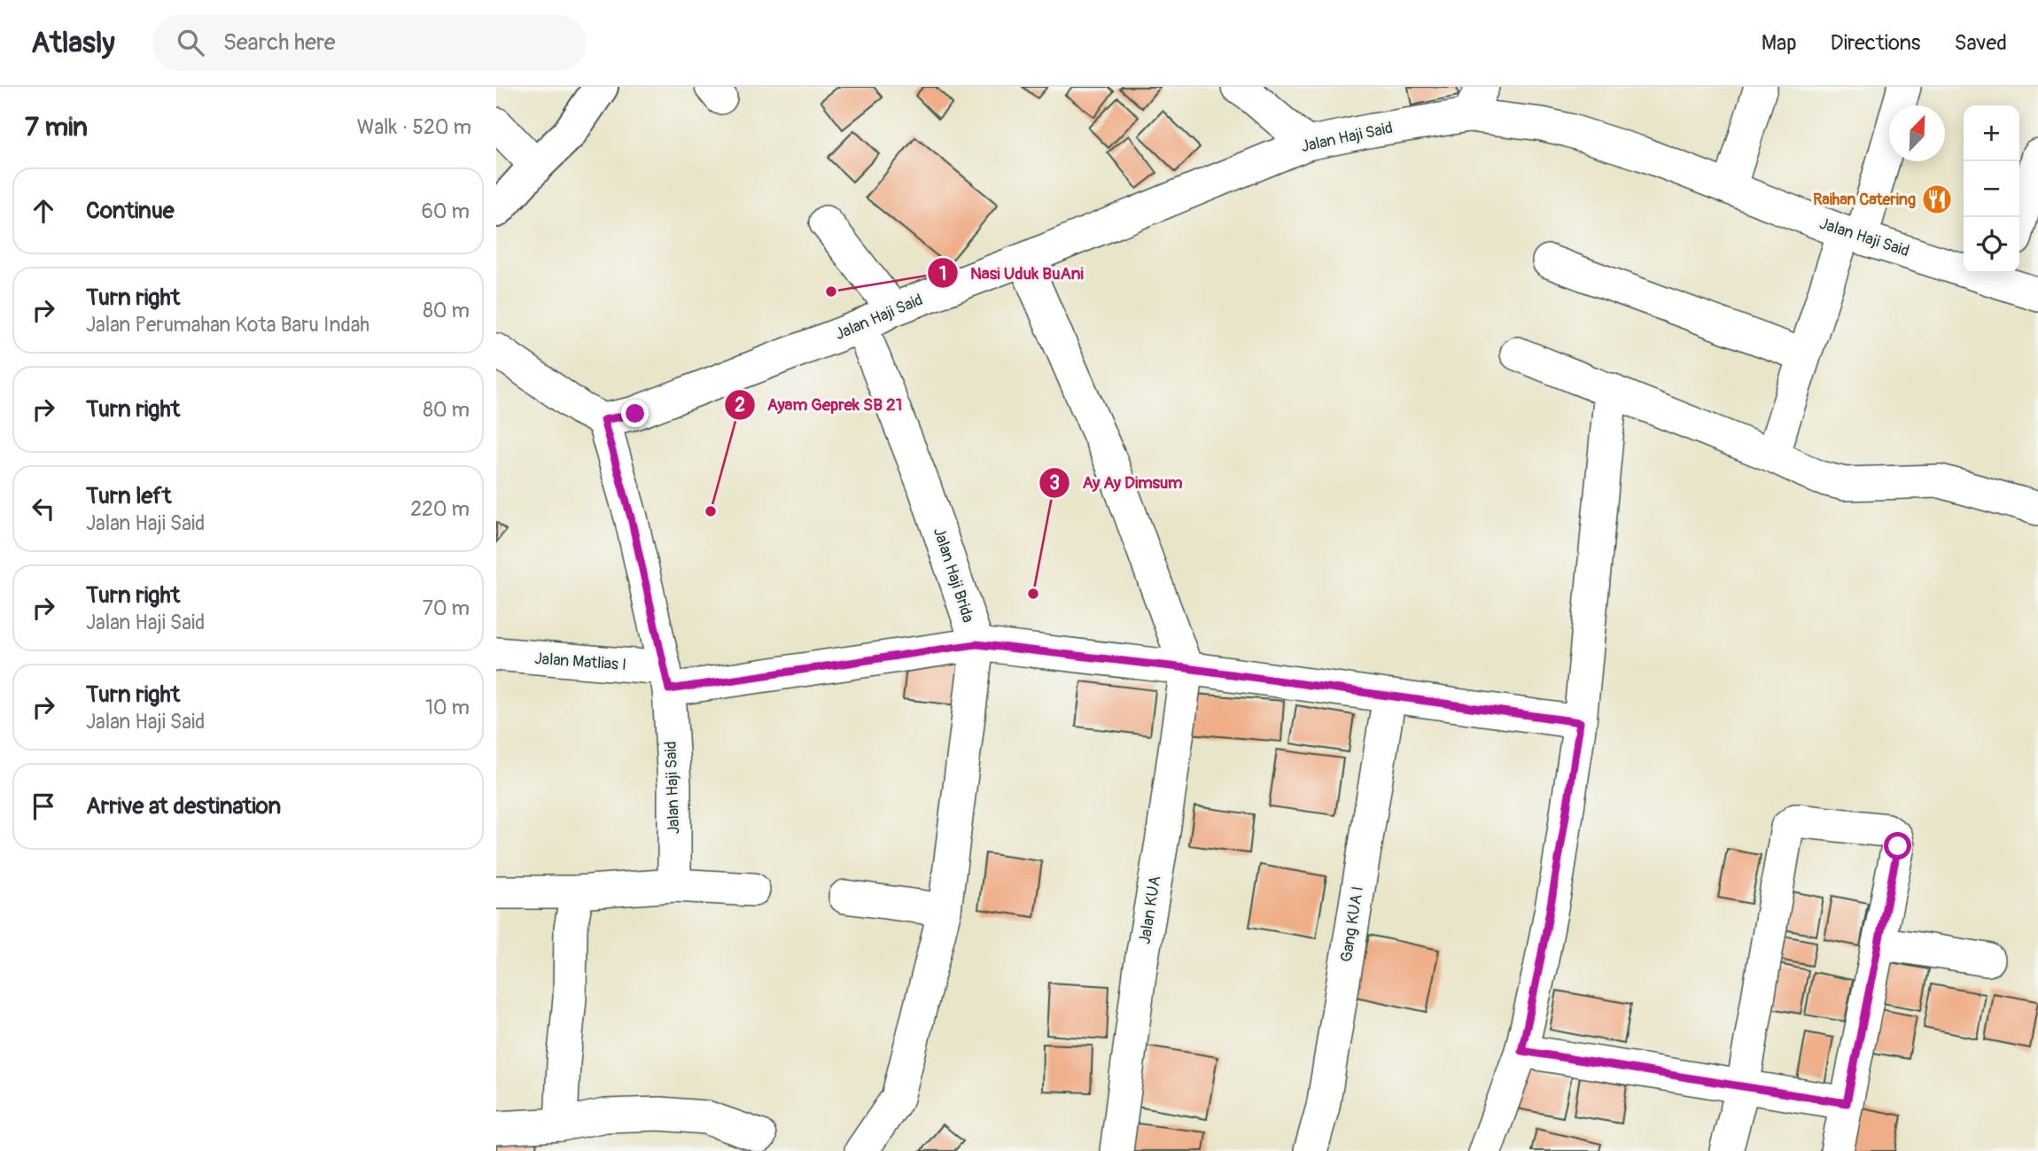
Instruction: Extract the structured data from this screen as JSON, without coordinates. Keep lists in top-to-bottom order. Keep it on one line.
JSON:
{"streets":{"street":["Jalan Haji Said","Jalan Haji Brida","Jalan Matlias I","Jalan KUA","Gang KUA I"]},"crossings":[["Jalan Haji Said","Jalan Haji Brida"],["Jalan Haji Said","Jalan Matlias I"]],"places":{"restaurant":["Raihan Catering"],"other":["Nasi Uduk BuAni","Ayam Geprek SB 21","Ay Ay Dimsum"]},"north":"top right","page":{"header":"Atlasly","search":"Search here","nav":["Map","Directions","Saved"],"heading":["7 min","Walk · 520 m"],"map_buttons":["+","−"],"list":[["Continue","60 m"],["Turn right","Jalan Perumahan Kota Baru Indah","80 m"],["Turn right","80 m"],["Turn left","Jalan Haji Said","220 m"],["Turn right","Jalan Haji Said","70 m"],["Turn right","Jalan Haji Said","10 m"],"Arrive at destination"]}}
